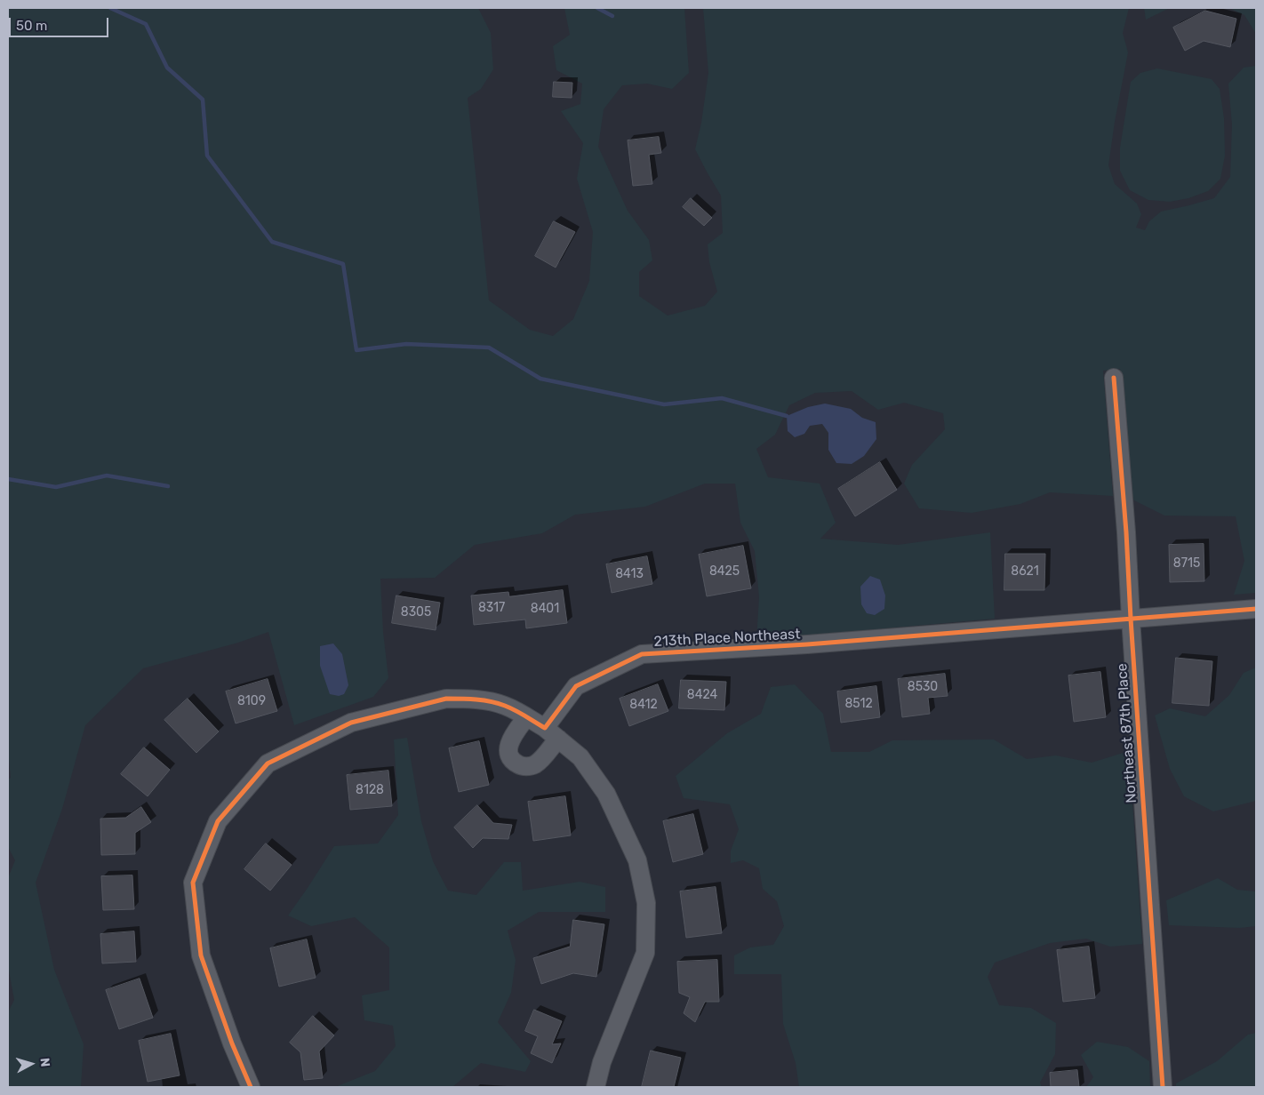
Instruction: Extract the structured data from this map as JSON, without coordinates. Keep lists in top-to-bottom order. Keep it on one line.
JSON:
{"streets":{"street":["213th Place Northeast","Northeast 87th Place"]},"crossings":[["213th Place Northeast","Northeast 87th Place"]],"house_numbers":["8715","8425","8621","8413","8317","8401","8305","8530","8424","8109","8512","8412","8128"],"scale_bar":"50 m","north":"right"}
